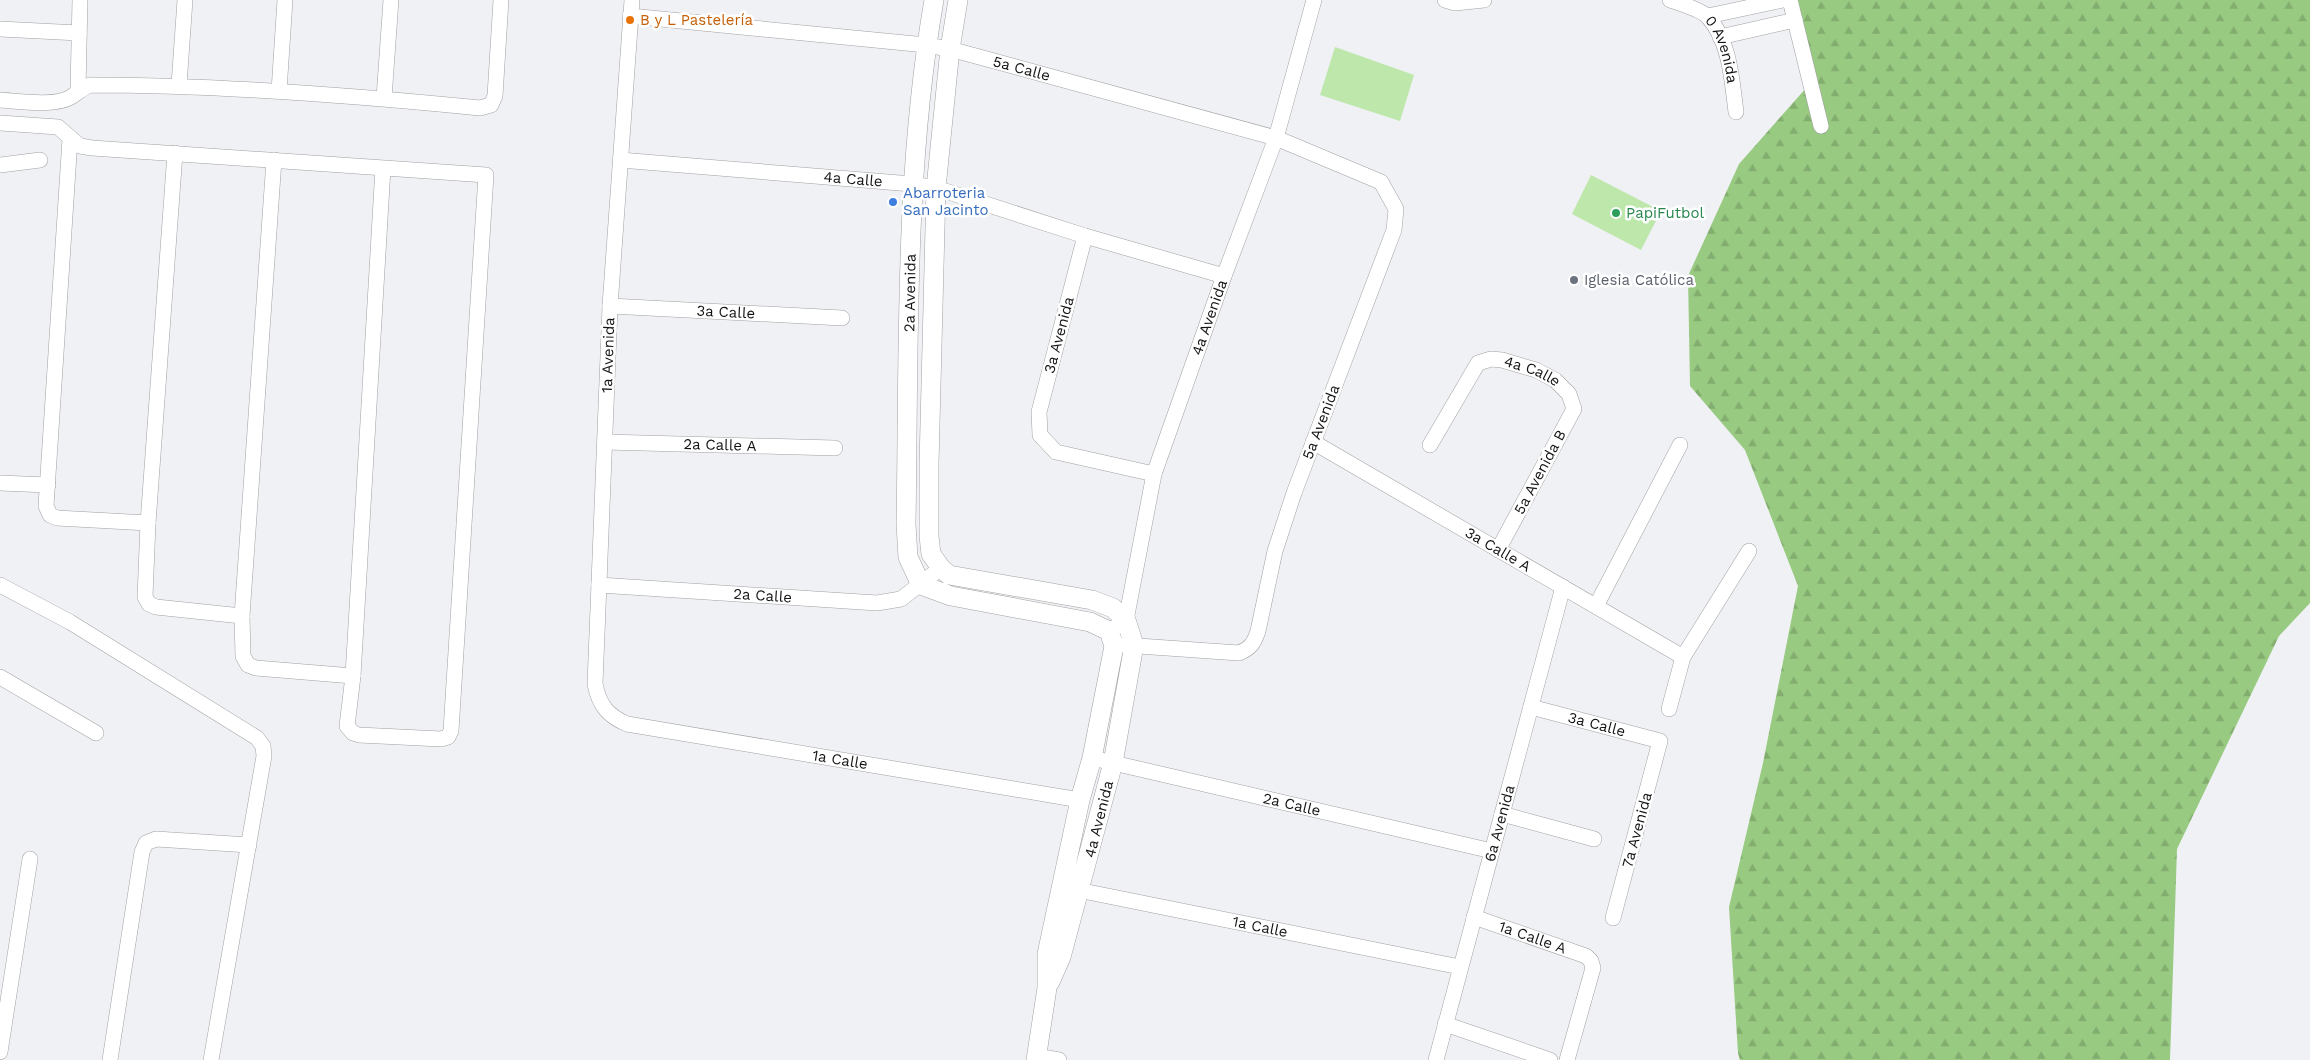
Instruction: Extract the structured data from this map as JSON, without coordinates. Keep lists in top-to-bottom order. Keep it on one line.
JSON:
{"streets":{"street":["0 Avenida","5a Calle","4a Calle","2a Avenida","3a Calle","4a Avenida","3a Avenida","1a Avenida","5a Avenida","2a Calle A","5a Avenida B","3a Calle A","2a Calle","1a Calle","6a Avenida","7a Avenida","1a Calle A"]},"crossings":[["5a Calle","2a Avenida"],["5a Calle","4a Avenida"],["5a Calle","1a Avenida"],["5a Calle","5a Avenida"],["4a Calle","2a Avenida"],["4a Calle","4a Avenida"],["4a Calle","3a Avenida"],["4a Calle","1a Avenida"],["4a Calle","5a Avenida B"],["2a Avenida","2a Calle"],["3a Calle","1a Avenida"],["3a Calle","6a Avenida"],["3a Calle","7a Avenida"],["4a Avenida","3a Avenida"],["4a Avenida","5a Avenida"],["4a Avenida","2a Calle"],["4a Avenida","1a Calle"],["1a Avenida","2a Calle A"],["1a Avenida","2a Calle"],["1a Avenida","1a Calle"],["5a Avenida","3a Calle A"],["5a Avenida B","3a Calle A"],["3a Calle A","6a Avenida"],["2a Calle","6a Avenida"],["1a Calle","6a Avenida"],["6a Avenida","1a Calle A"]],"places":["B y L Pastelería","Abarroteria San Jacinto","PapiFutbol","Iglesia Católica"]}
